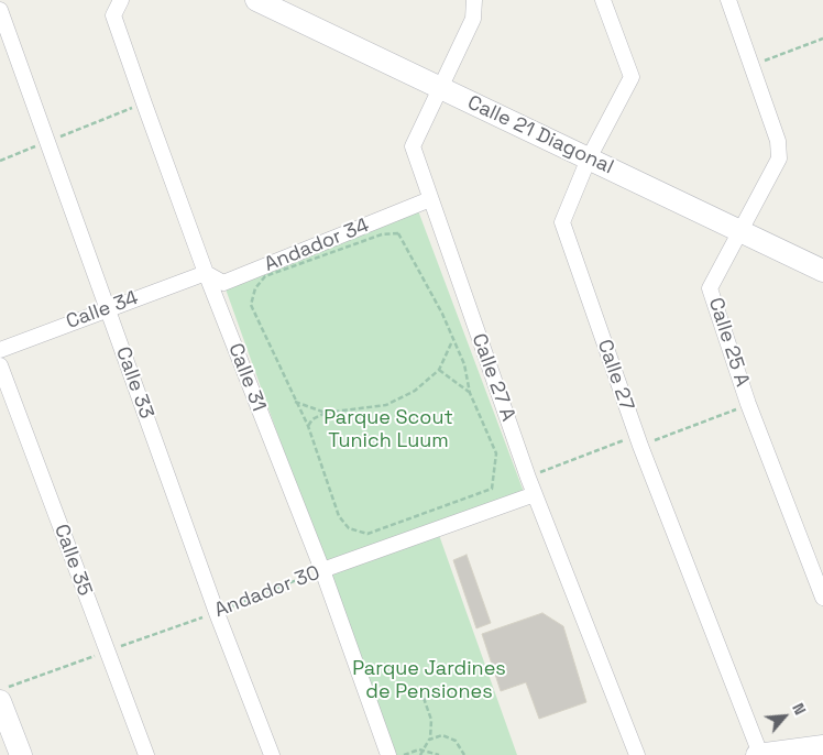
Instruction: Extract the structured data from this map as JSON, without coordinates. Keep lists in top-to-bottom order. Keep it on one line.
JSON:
{"streets":{"street":["Calle 21 Diagonal","Andador 34","Calle 34","Calle 25 A","Calle 27","Calle 31","Calle 27 A","Calle 33","Calle 35","Andador 30"]},"crossings":[["Calle 21 Diagonal","Calle 25 A"],["Calle 21 Diagonal","Calle 27"],["Calle 21 Diagonal","Calle 27 A"],["Andador 34","Calle 34"],["Andador 34","Calle 31"],["Andador 34","Calle 27 A"],["Calle 34","Calle 31"],["Calle 34","Calle 33"],["Calle 31","Andador 30"],["Calle 27 A","Andador 30"],["Calle 33","Andador 30"],["Calle 35","Andador 30"]],"parks":["Parque Scout Tunich Luum","Parque Jardines de Pensiones"],"north":"top right"}
